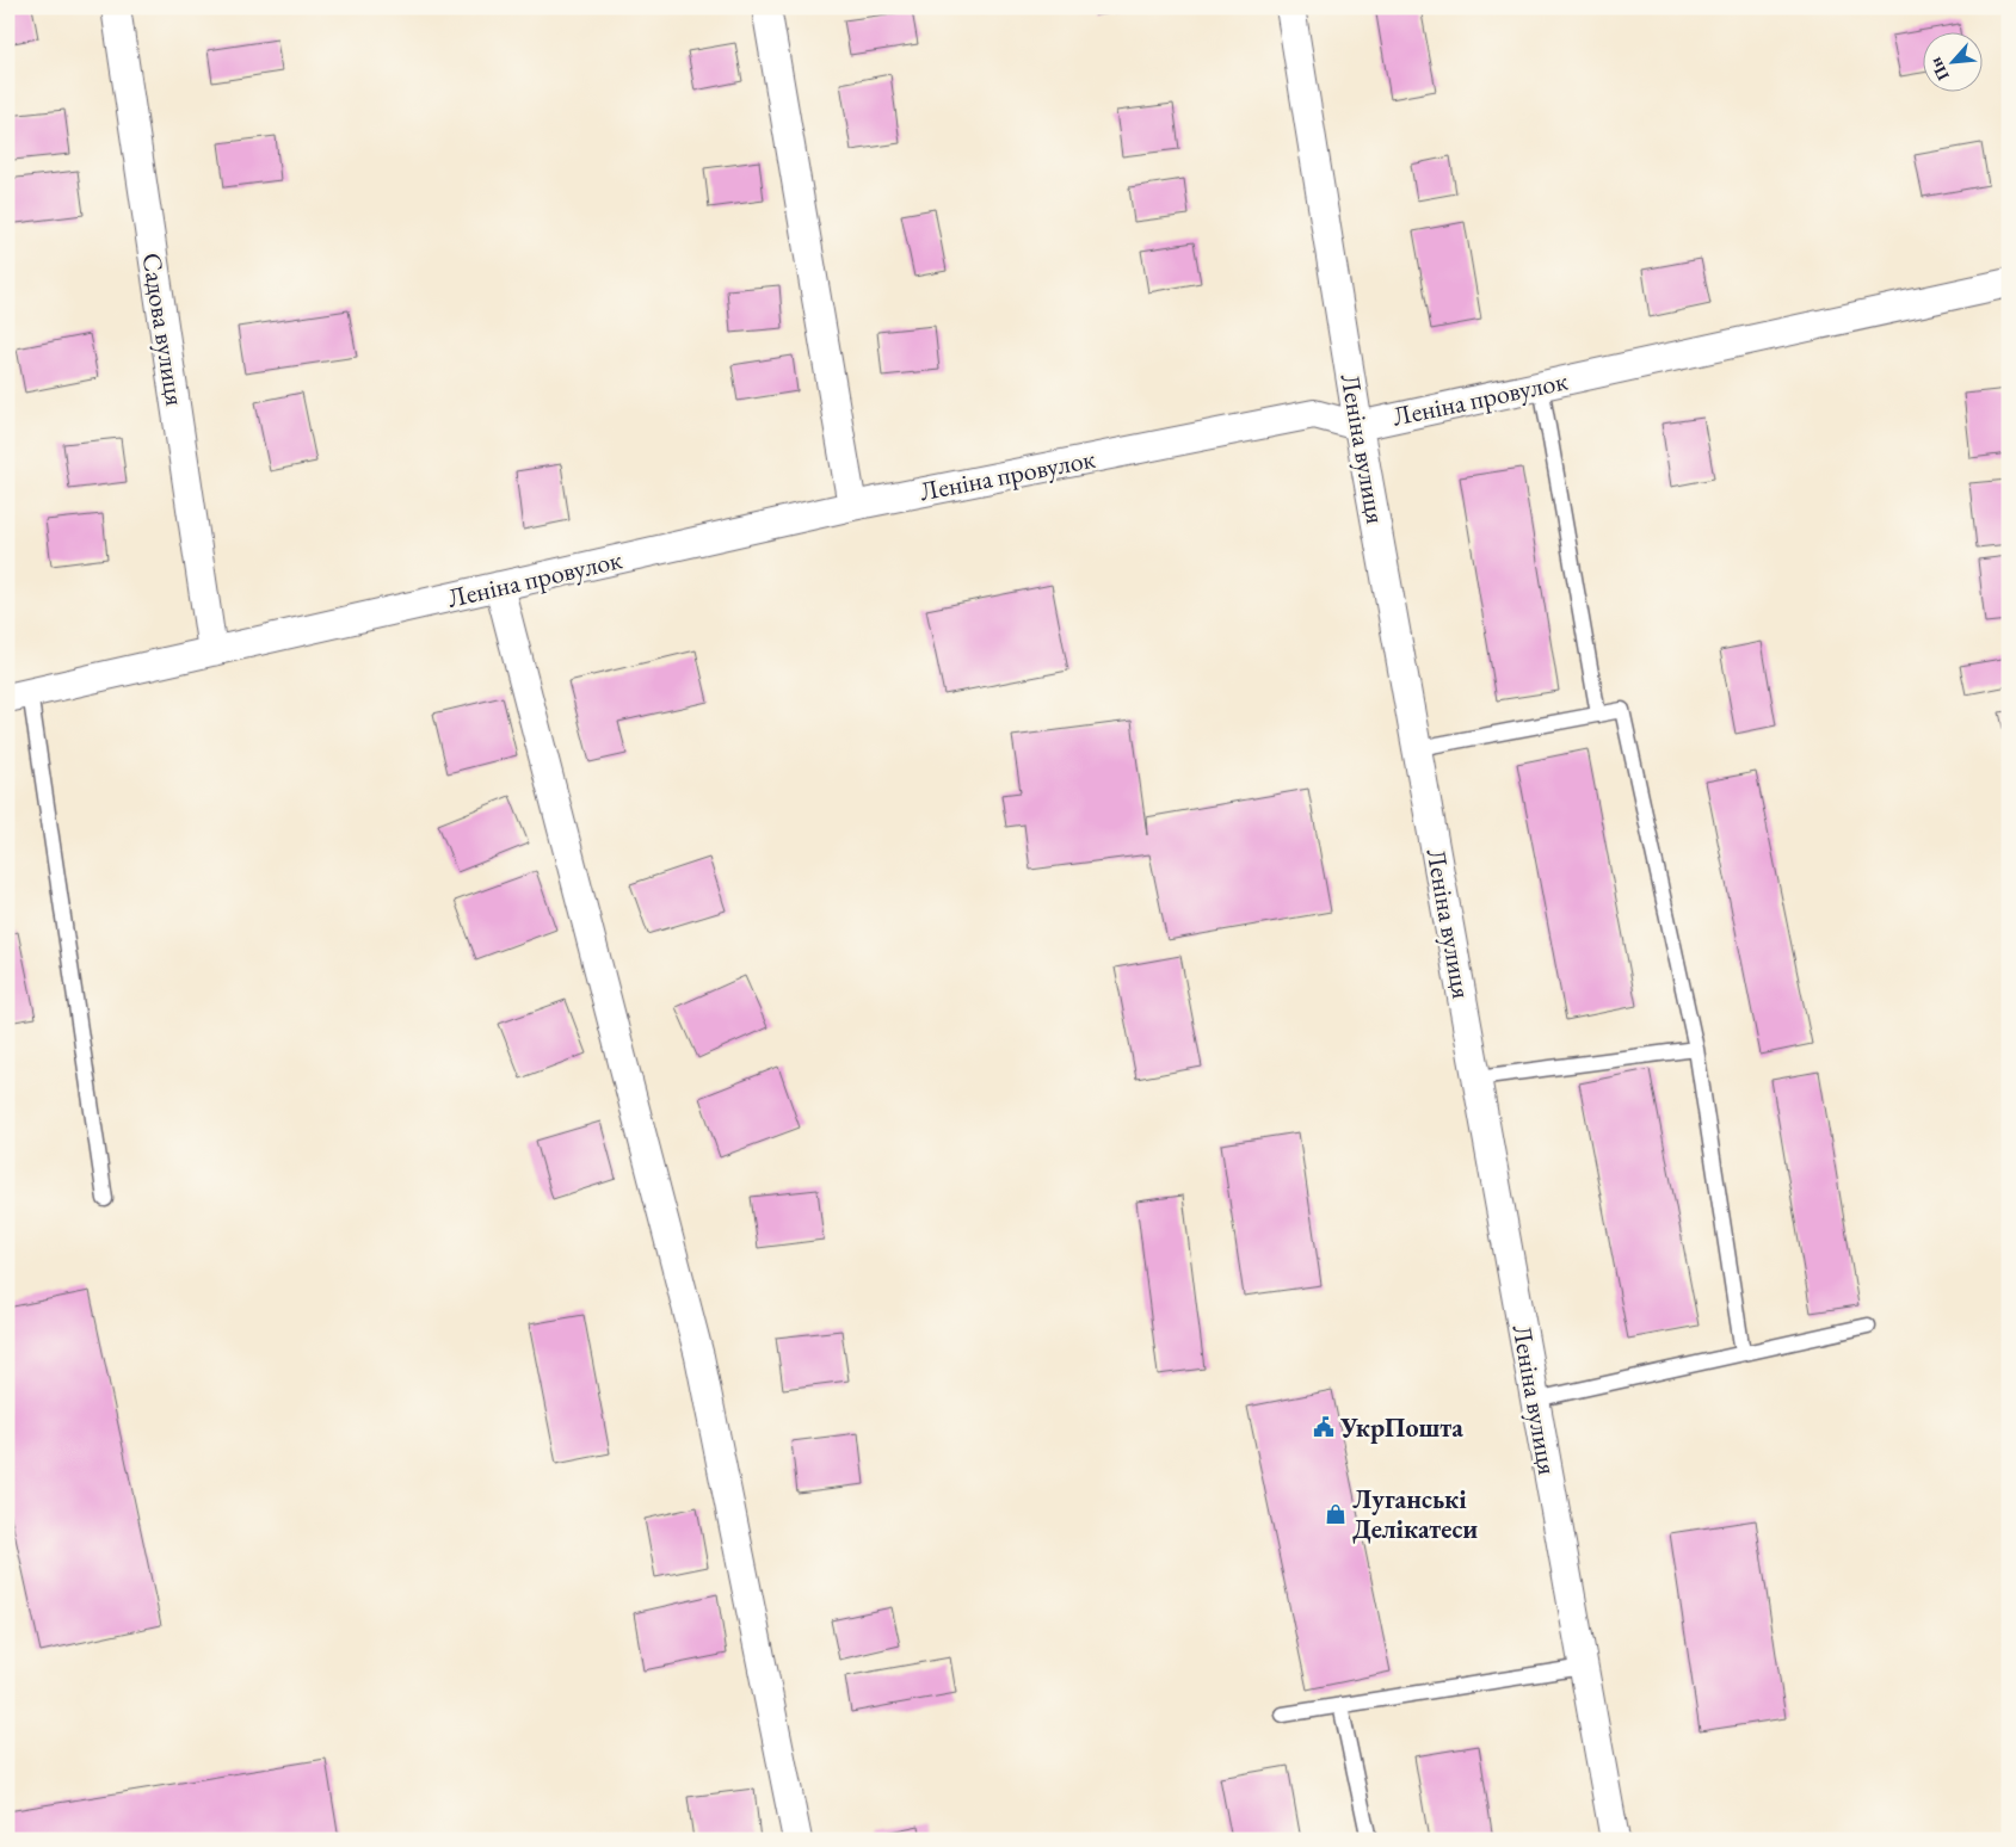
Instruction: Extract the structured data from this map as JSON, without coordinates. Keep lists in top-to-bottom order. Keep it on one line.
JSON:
{"streets":{"street":["Садова вулиця","Леніна провулок","Леніна вулиця"]},"crossings":[["Садова вулиця","Леніна провулок"],["Леніна провулок","Леніна вулиця"]],"places":{"public building":["УкрПошта"],"shop":["Луганські Делікатеси"]},"north":"bottom left"}
